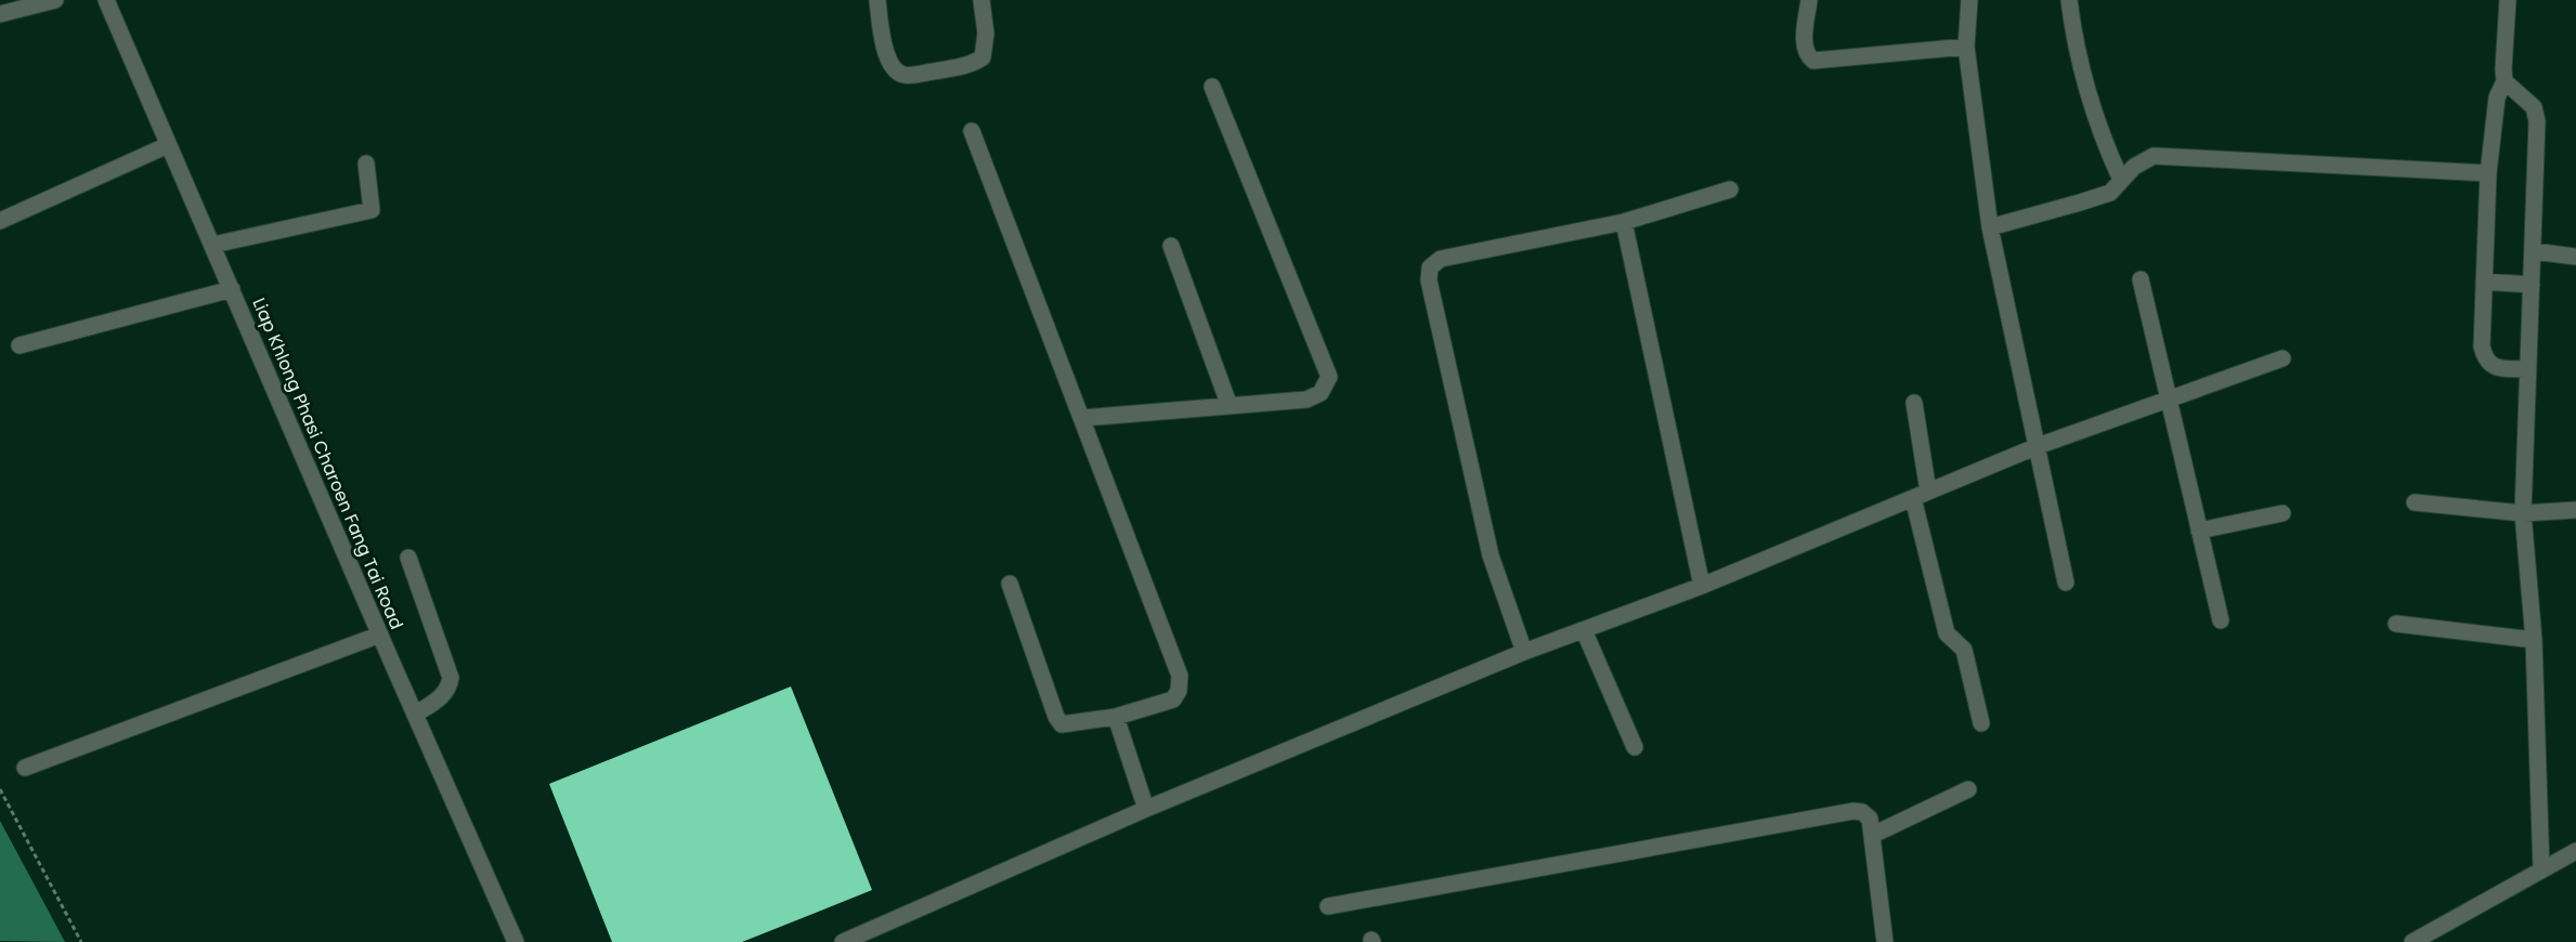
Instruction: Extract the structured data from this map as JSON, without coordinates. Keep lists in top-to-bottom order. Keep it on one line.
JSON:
{"streets":{"street":["Liap Khlong Phasi Charoen Fang Tai Road"]}}
